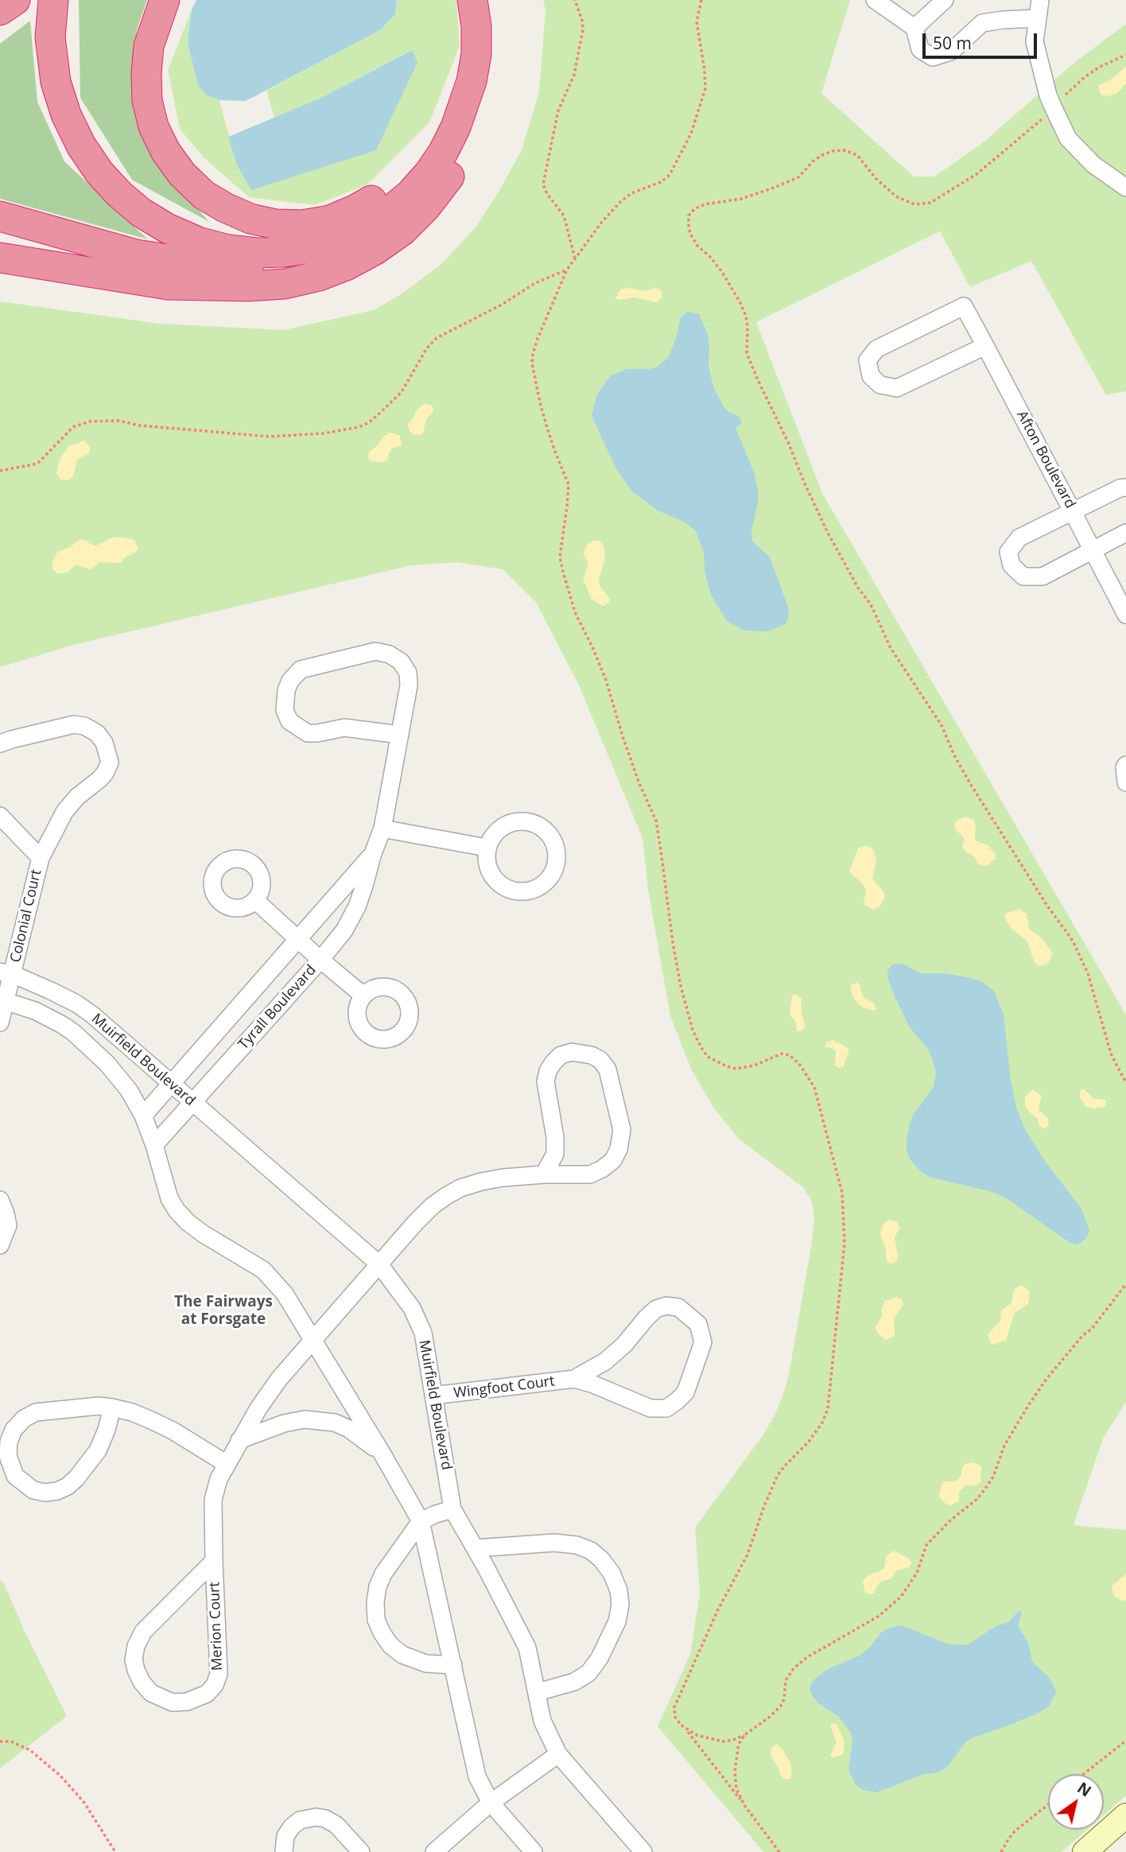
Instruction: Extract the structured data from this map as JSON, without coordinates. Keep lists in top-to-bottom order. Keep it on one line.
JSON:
{"streets":{"street":["Afton Boulevard","Colonial Court","Tyrall Boulevard","Muirfield Boulevard","Wingfoot Court","Merion Court"]},"crossings":[["Colonial Court","Muirfield Boulevard"],["Tyrall Boulevard","Muirfield Boulevard"],["Muirfield Boulevard","Wingfoot Court"],["Muirfield Boulevard","Merion Court"]],"districts":["The Fairways at Forsgate"],"scale_bar":"50 m","north":"top right"}
